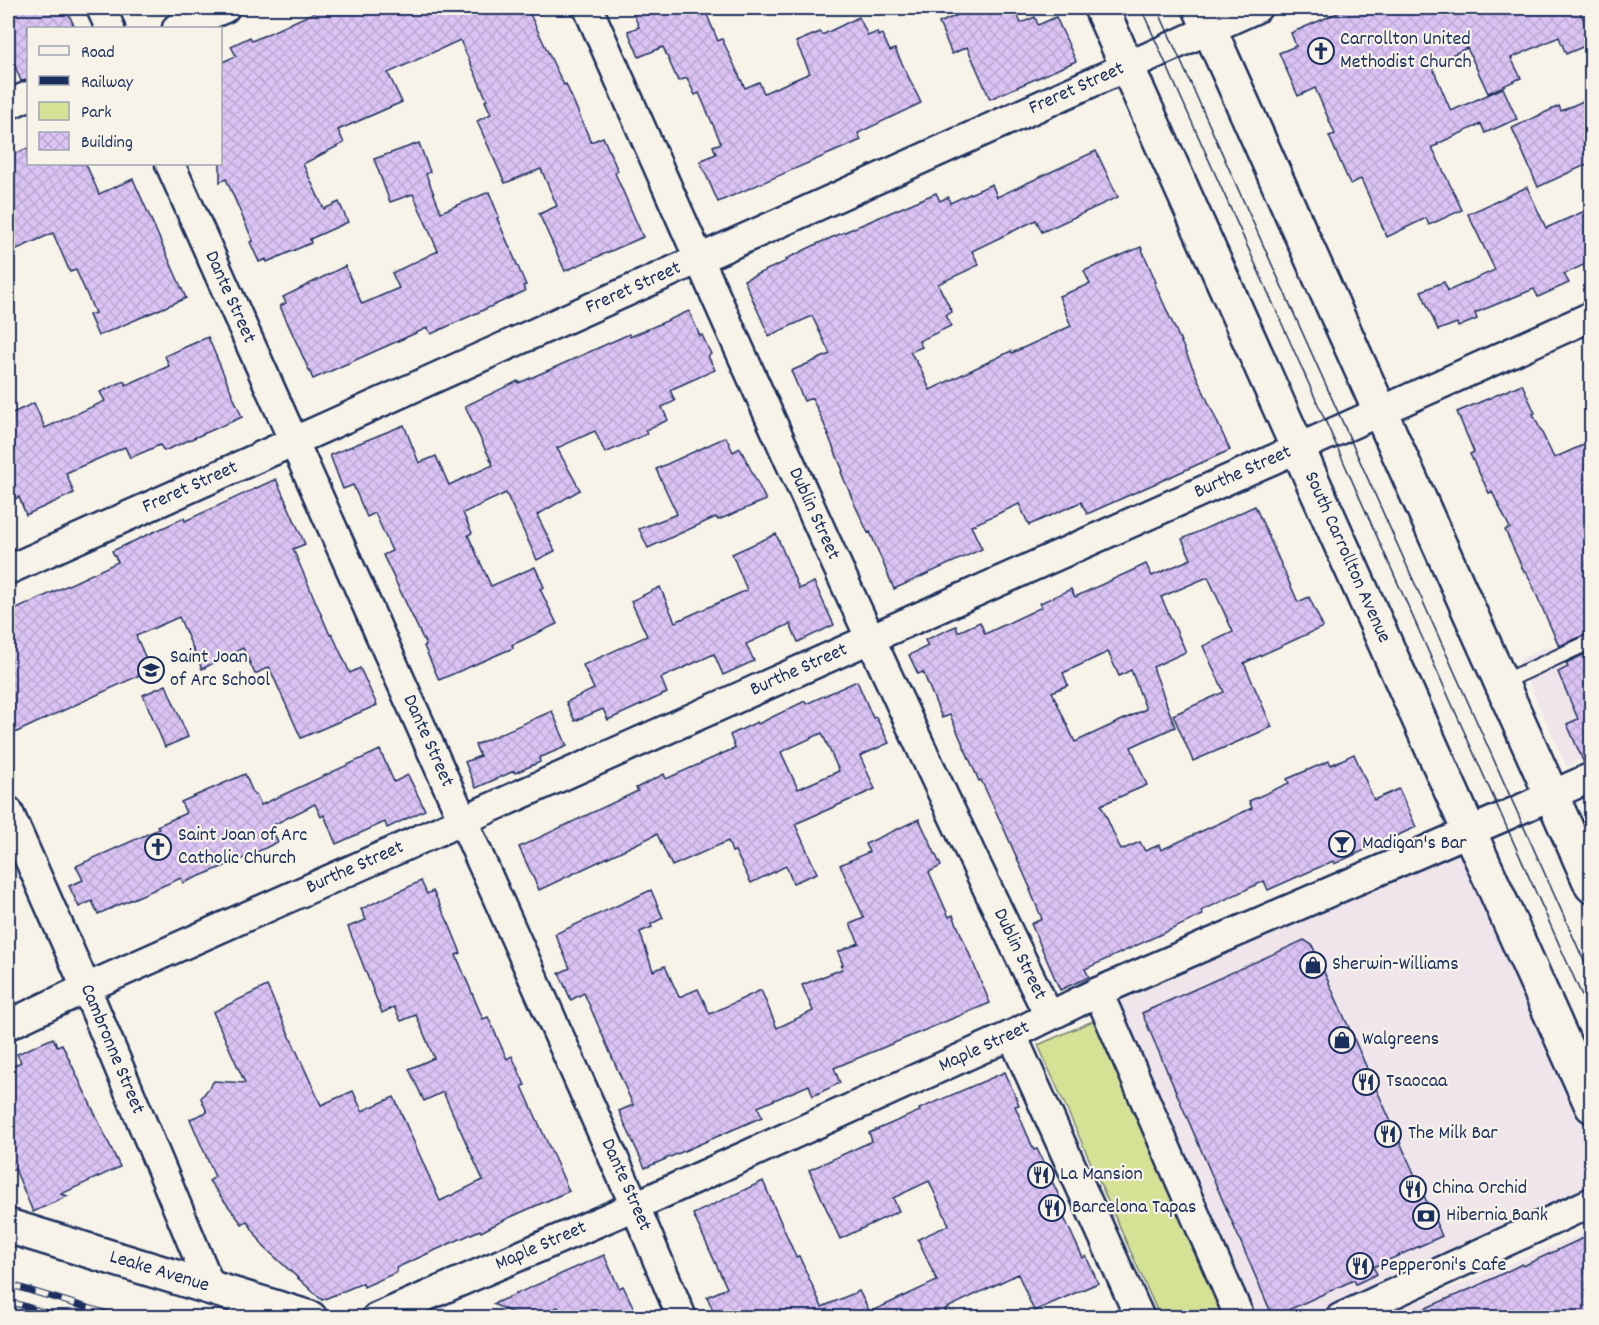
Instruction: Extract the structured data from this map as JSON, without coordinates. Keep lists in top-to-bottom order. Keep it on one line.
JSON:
{"streets":{"main road":["South Carrollton Avenue","Leake Avenue"],"street":["Freret Street","Dante Street","Burthe Street","Dublin Street","Maple Street","Cambronne Street"]},"crossings":[["Freret Street","Dante Street"],["Freret Street","Dublin Street"],["Freret Street","South Carrollton Avenue"],["Dante Street","Burthe Street"],["Dante Street","Maple Street"],["Burthe Street","Dublin Street"],["Burthe Street","South Carrollton Avenue"],["Burthe Street","Cambronne Street"],["Dublin Street","Maple Street"],["South Carrollton Avenue","Maple Street"],["Cambronne Street","Leake Avenue"]],"places":{"church":["Carrollton United Methodist Church","Saint Joan of Arc Catholic Church"],"school or university":["Saint Joan of Arc School"],"bar":["Madigan's Bar"],"shop":["Sherwin-Williams","Walgreens"],"restaurant":["Tsaocaa","The Milk Bar","La Mansion","China Orchid","Barcelona Tapas","Pepperoni's Cafe"],"bank":["Hibernia Bank"]},"legend":["Road","Railway","Park","Building"]}
